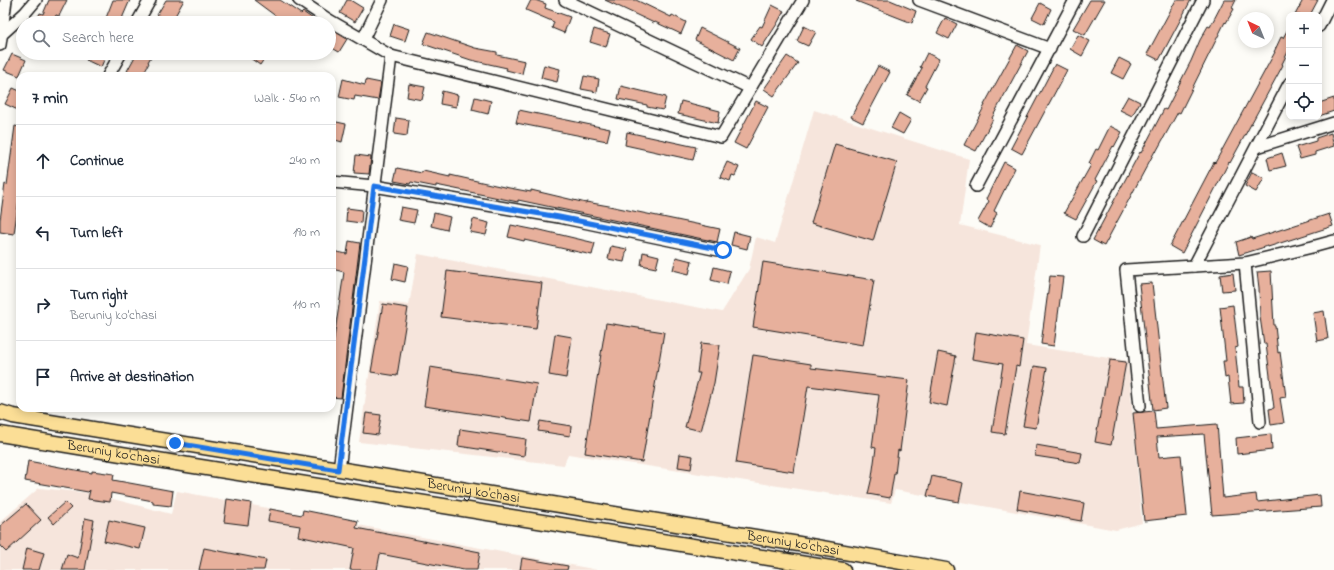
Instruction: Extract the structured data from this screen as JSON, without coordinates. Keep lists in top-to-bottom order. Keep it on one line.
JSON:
{"streets":{"main road":["Beruniy ko'chasi"]},"north":"top left","page":{"map_buttons":["+","−"],"search":"Search here","heading":["7 min","Walk · 540 m"],"list":[["Continue","240 m"],["Turn left","190 m"],["Turn right","Beruniy ko'chasi","110 m"],"Arrive at destination"]}}
